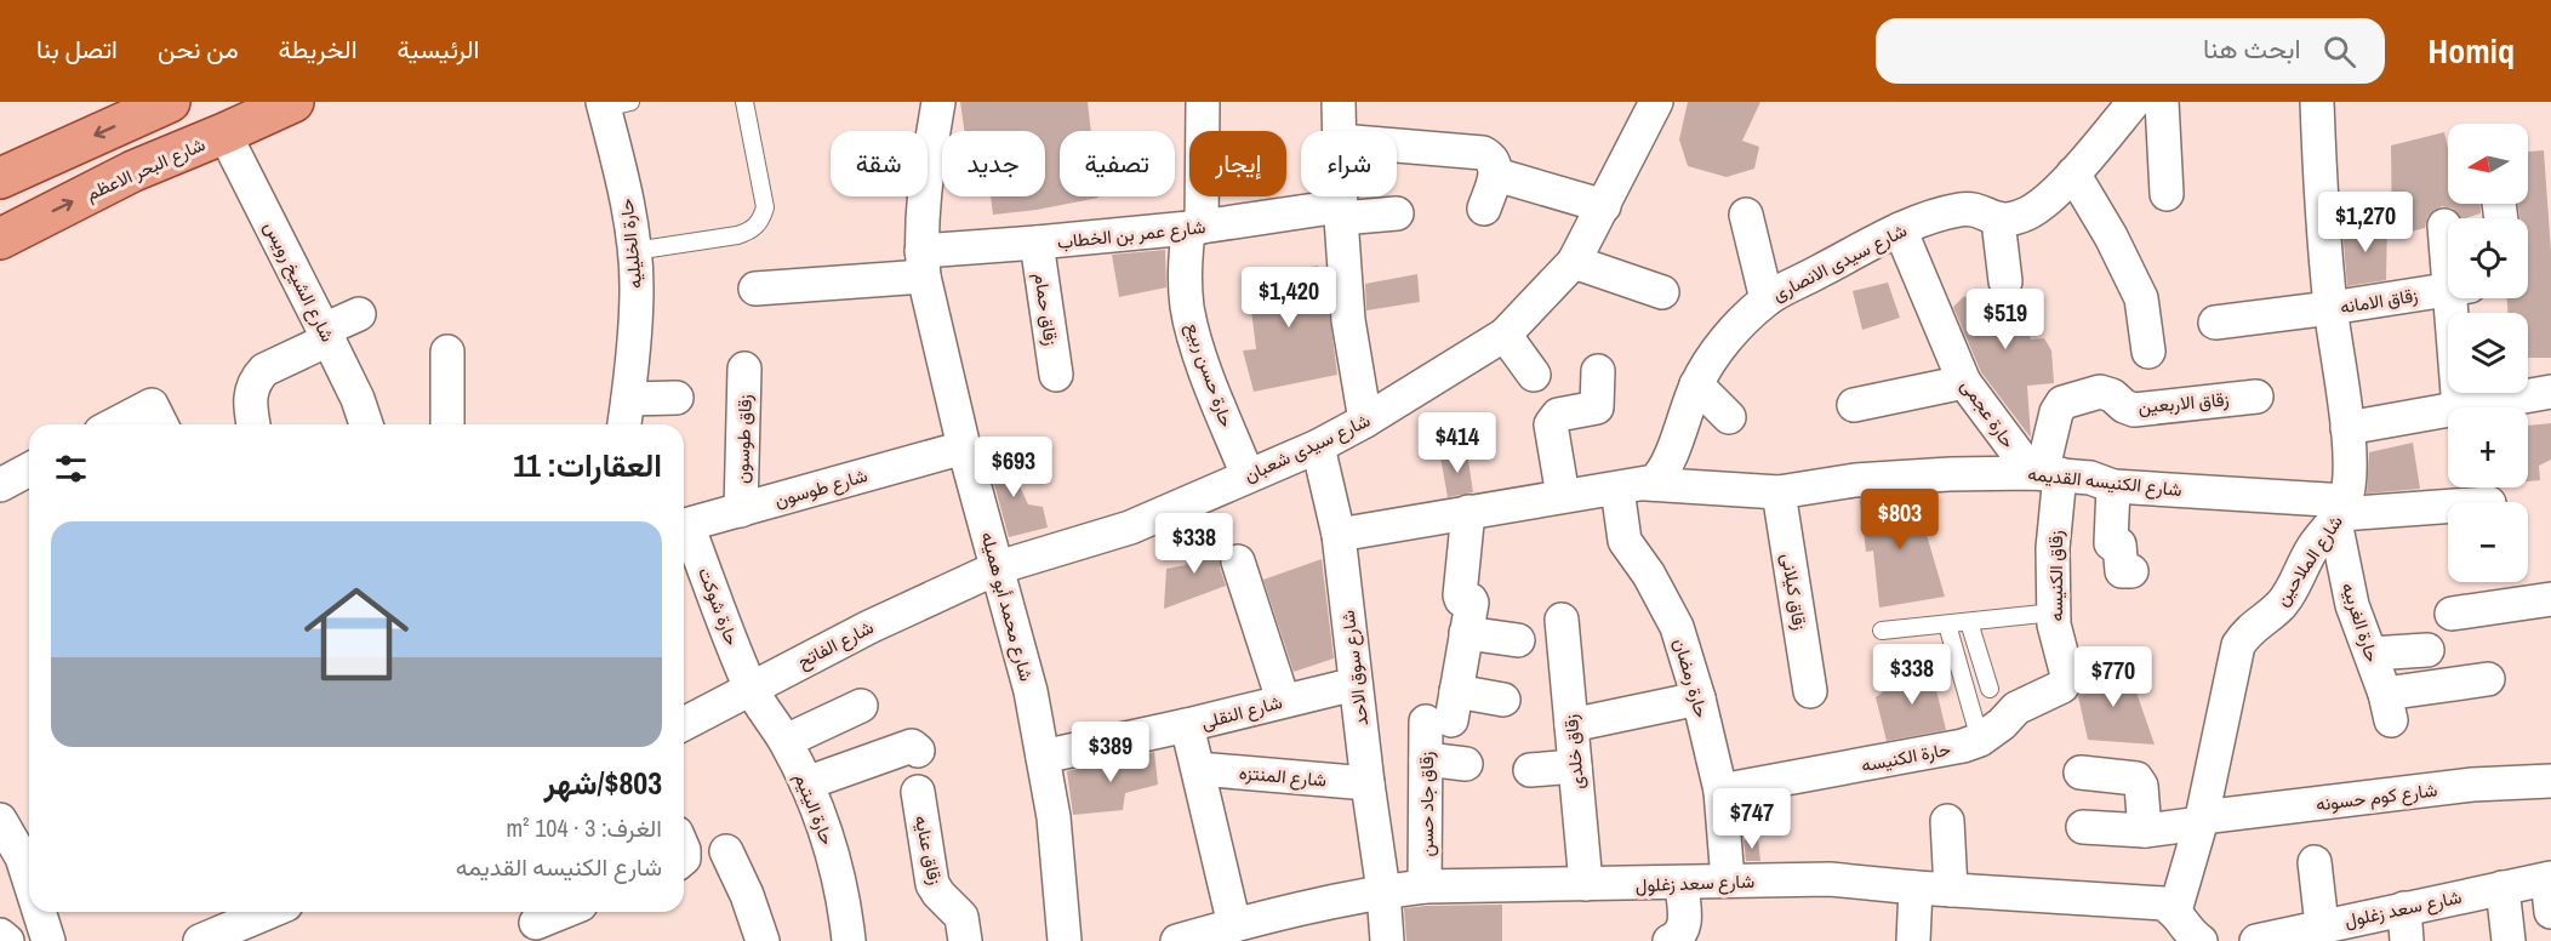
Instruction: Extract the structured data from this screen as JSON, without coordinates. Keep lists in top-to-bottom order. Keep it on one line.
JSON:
{"streets":{"main road":["شارع البحر الاعظم"],"street":["شارع عمر بن الخطاب","حارة الخليليه","شارع سيدى الانصارى","شارع الشيخ رويس","زقاق الامانه","زقاق حمام","حارة حسن ربيع","زقاق الاربعين","حارة عجمى","زقاق طوسون","شارع سيدى شعبان","شارع الكنيسه القديمه","شارع طوسون","شارع الملاحين","زقاق الكنيسه","زقاق كيلانى","حارة شوكت","شارع محمد أبو هميله","حارة الغربيه","شارع الفاتح","شارع سوق الاحد","حارة رمضان","شارع النقلى","زقاق خلدى","حارة الكنيسه","شارع المنتزه","شارع كوم حسونه","زقاق جاد حسن","حارة اليتيم","زقاق عنايه","شارع سعد زغلول"]},"crossings":[["شارع البحر الاعظم","شارع الشيخ رويس"],["شارع عمر بن الخطاب","زقاق حمام"],["شارع عمر بن الخطاب","حارة حسن ربيع"],["شارع عمر بن الخطاب","شارع محمد أبو هميله"],["شارع سيدى الانصارى","حارة عجمى"],["شارع سيدى الانصارى","شارع الكنيسه القديمه"],["شارع سيدى الانصارى","حارة رمضان"],["زقاق الامانه","شارع الملاحين"],["حارة حسن ربيع","شارع سيدى شعبان"],["زقاق الاربعين","حارة عجمى"],["زقاق الاربعين","شارع الكنيسه القديمه"],["زقاق الاربعين","زقاق الكنيسه"],["حارة عجمى","شارع الكنيسه القديمه"],["حارة عجمى","زقاق الكنيسه"],["زقاق طوسون","شارع طوسون"],["شارع سيدى شعبان","شارع محمد أبو هميله"],["شارع سيدى شعبان","شارع الفاتح"],["شارع سيدى شعبان","شارع سوق الاحد"],["شارع الكنيسه القديمه","شارع الملاحين"],["شارع الكنيسه القديمه","زقاق الكنيسه"],["شارع الكنيسه القديمه","زقاق كيلانى"],["شارع الكنيسه القديمه","حارة الغربيه"],["شارع الكنيسه القديمه","حارة رمضان"],["شارع طوسون","شارع محمد أبو هميله"],["شارع الملاحين","حارة الغربيه"],["شارع الملاحين","شارع كوم حسونه"],["شارع الملاحين","شارع سعد زغلول"],["زقاق الكنيسه","حارة الكنيسه"],["حارة شوكت","شارع الفاتح"],["حارة شوكت","حارة اليتيم"],["شارع محمد أبو هميله","شارع الفاتح"],["شارع محمد أبو هميله","شارع النقلى"],["شارع الفاتح","حارة اليتيم"],["شارع سوق الاحد","شارع النقلى"],["شارع سوق الاحد","شارع المنتزه"],["شارع سوق الاحد","شارع سعد زغلول"],["حارة رمضان","حارة الكنيسه"],["حارة رمضان","شارع سعد زغلول"],["زقاق خلدى","شارع سعد زغلول"],["زقاق جاد حسن","شارع سعد زغلول"]],"north":"left","page":{"header":"Homiq","search":"ابحث هنا","nav":["الرئيسية","الخريطة","من نحن","اتصل بنا"],"map_buttons":["+","−"],"chip":["شراء","إيجار","تصفية","جديد","شقة"],"price":["$1,270","$1,420","$519","$414","$693","$803","$338","$338","$770","$389","$747"],"heading":"العقارات: 11","list":[{"name":"$803/شهر","note":"الغرف: 3 · 104 m² · شارع الكنيسه القديمه"}]}}
